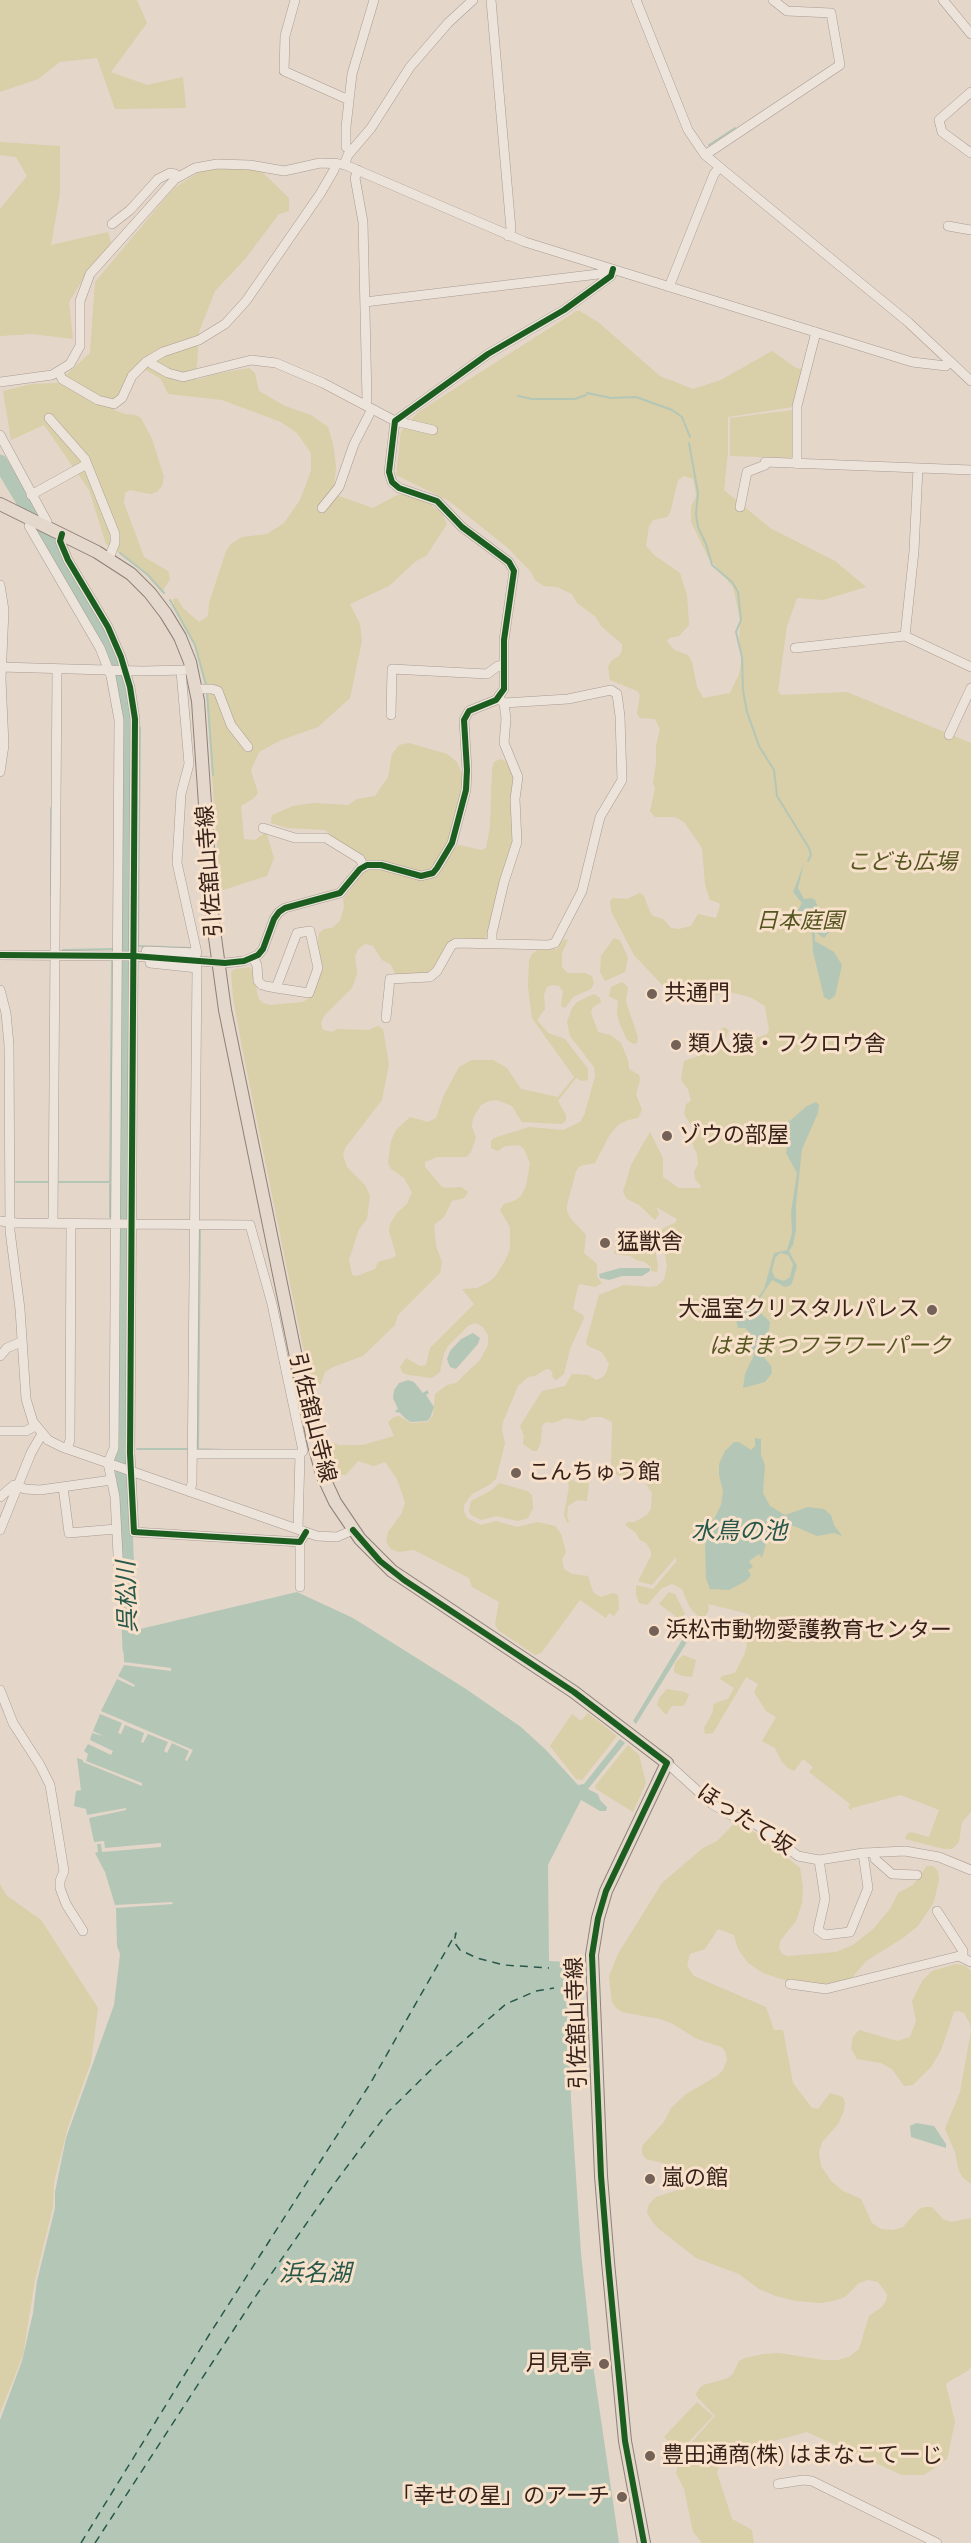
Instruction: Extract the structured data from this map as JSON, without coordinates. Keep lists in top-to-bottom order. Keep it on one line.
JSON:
{"streets":{"main road":["引佐舘山寺線"],"street":["ほったて坂"]},"crossings":[["引佐舘山寺線","ほったて坂"]],"water":["水鳥の池","呉松川","浜名湖"],"parks":["こども広場","日本庭園","はままつフラワーパーク"],"places":["共通門","類人猿・フクロウ舎","ゾウの部屋","猛獣舎","大温室クリスタルパレス","こんちゅう館","浜松市動物愛護教育センター","嵐の館","月見亭","豊田通商(株) はまなこてーじ","「幸せの星」のアーチ"]}
